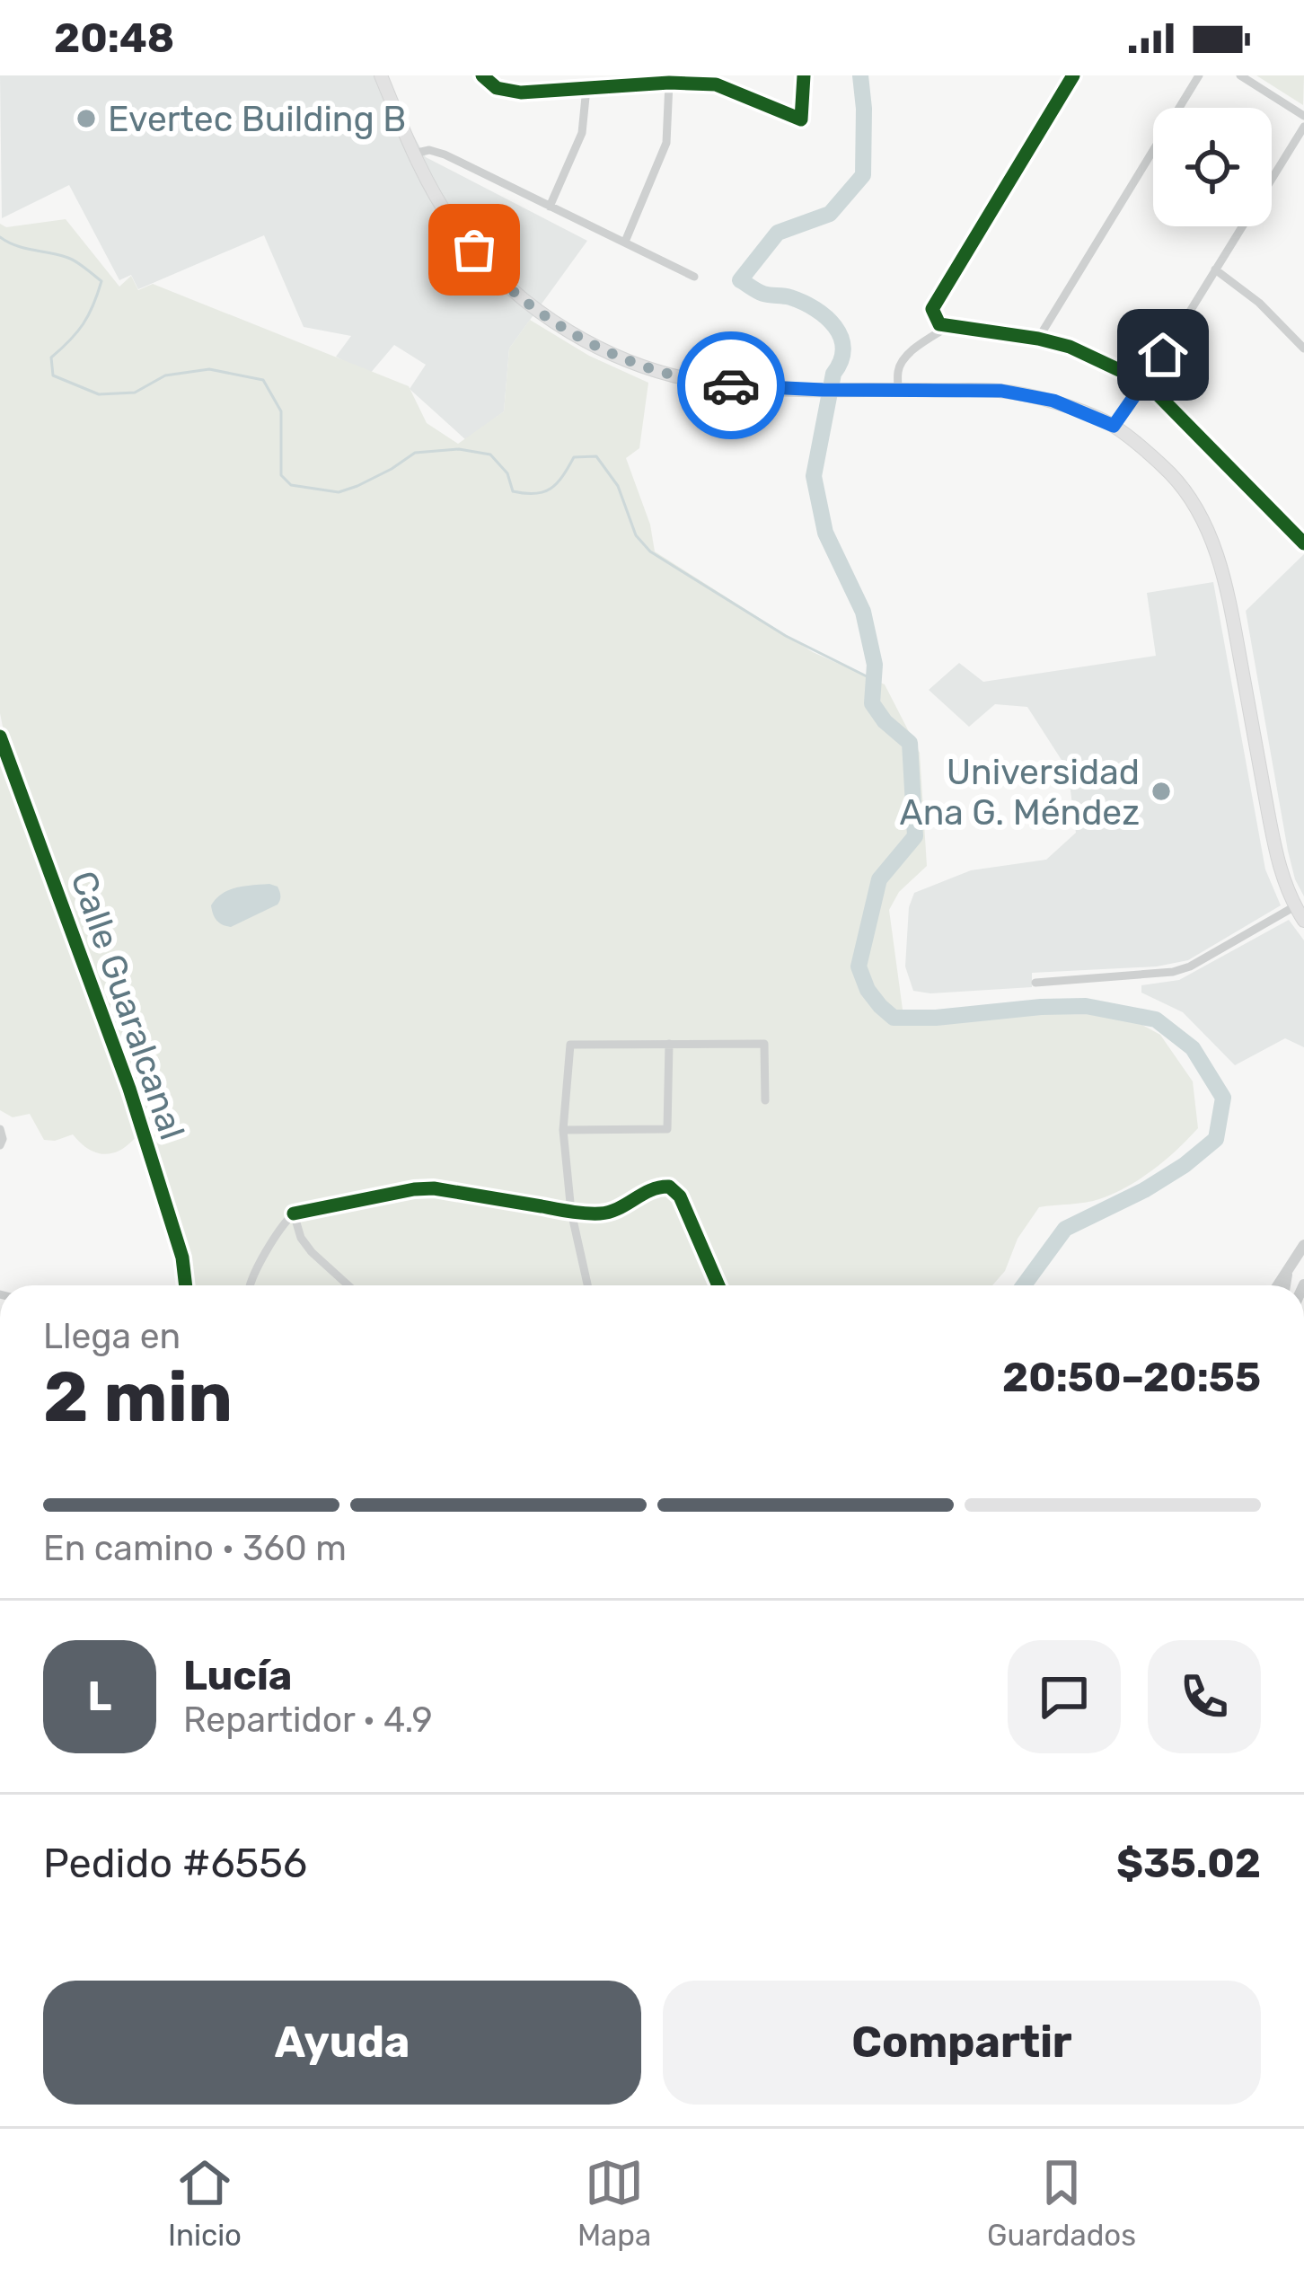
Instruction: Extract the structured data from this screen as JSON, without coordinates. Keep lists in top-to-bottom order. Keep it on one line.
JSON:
{"streets":{"street":["Calle Guaralcanal"]},"places":["Evertec Building B","Universidad Ana G. Méndez"],"page":{"status":"20:48","heading":["2 min","Llega en","20:50–20:55"],"panel":["Lucía","Repartidor · 4.9","Pedido #6556","$35.02"],"bar":"En camino · 360 m","round":"L","buttons":["Ayuda","Compartir"],"tabs":["Inicio","Mapa","Guardados"]}}
